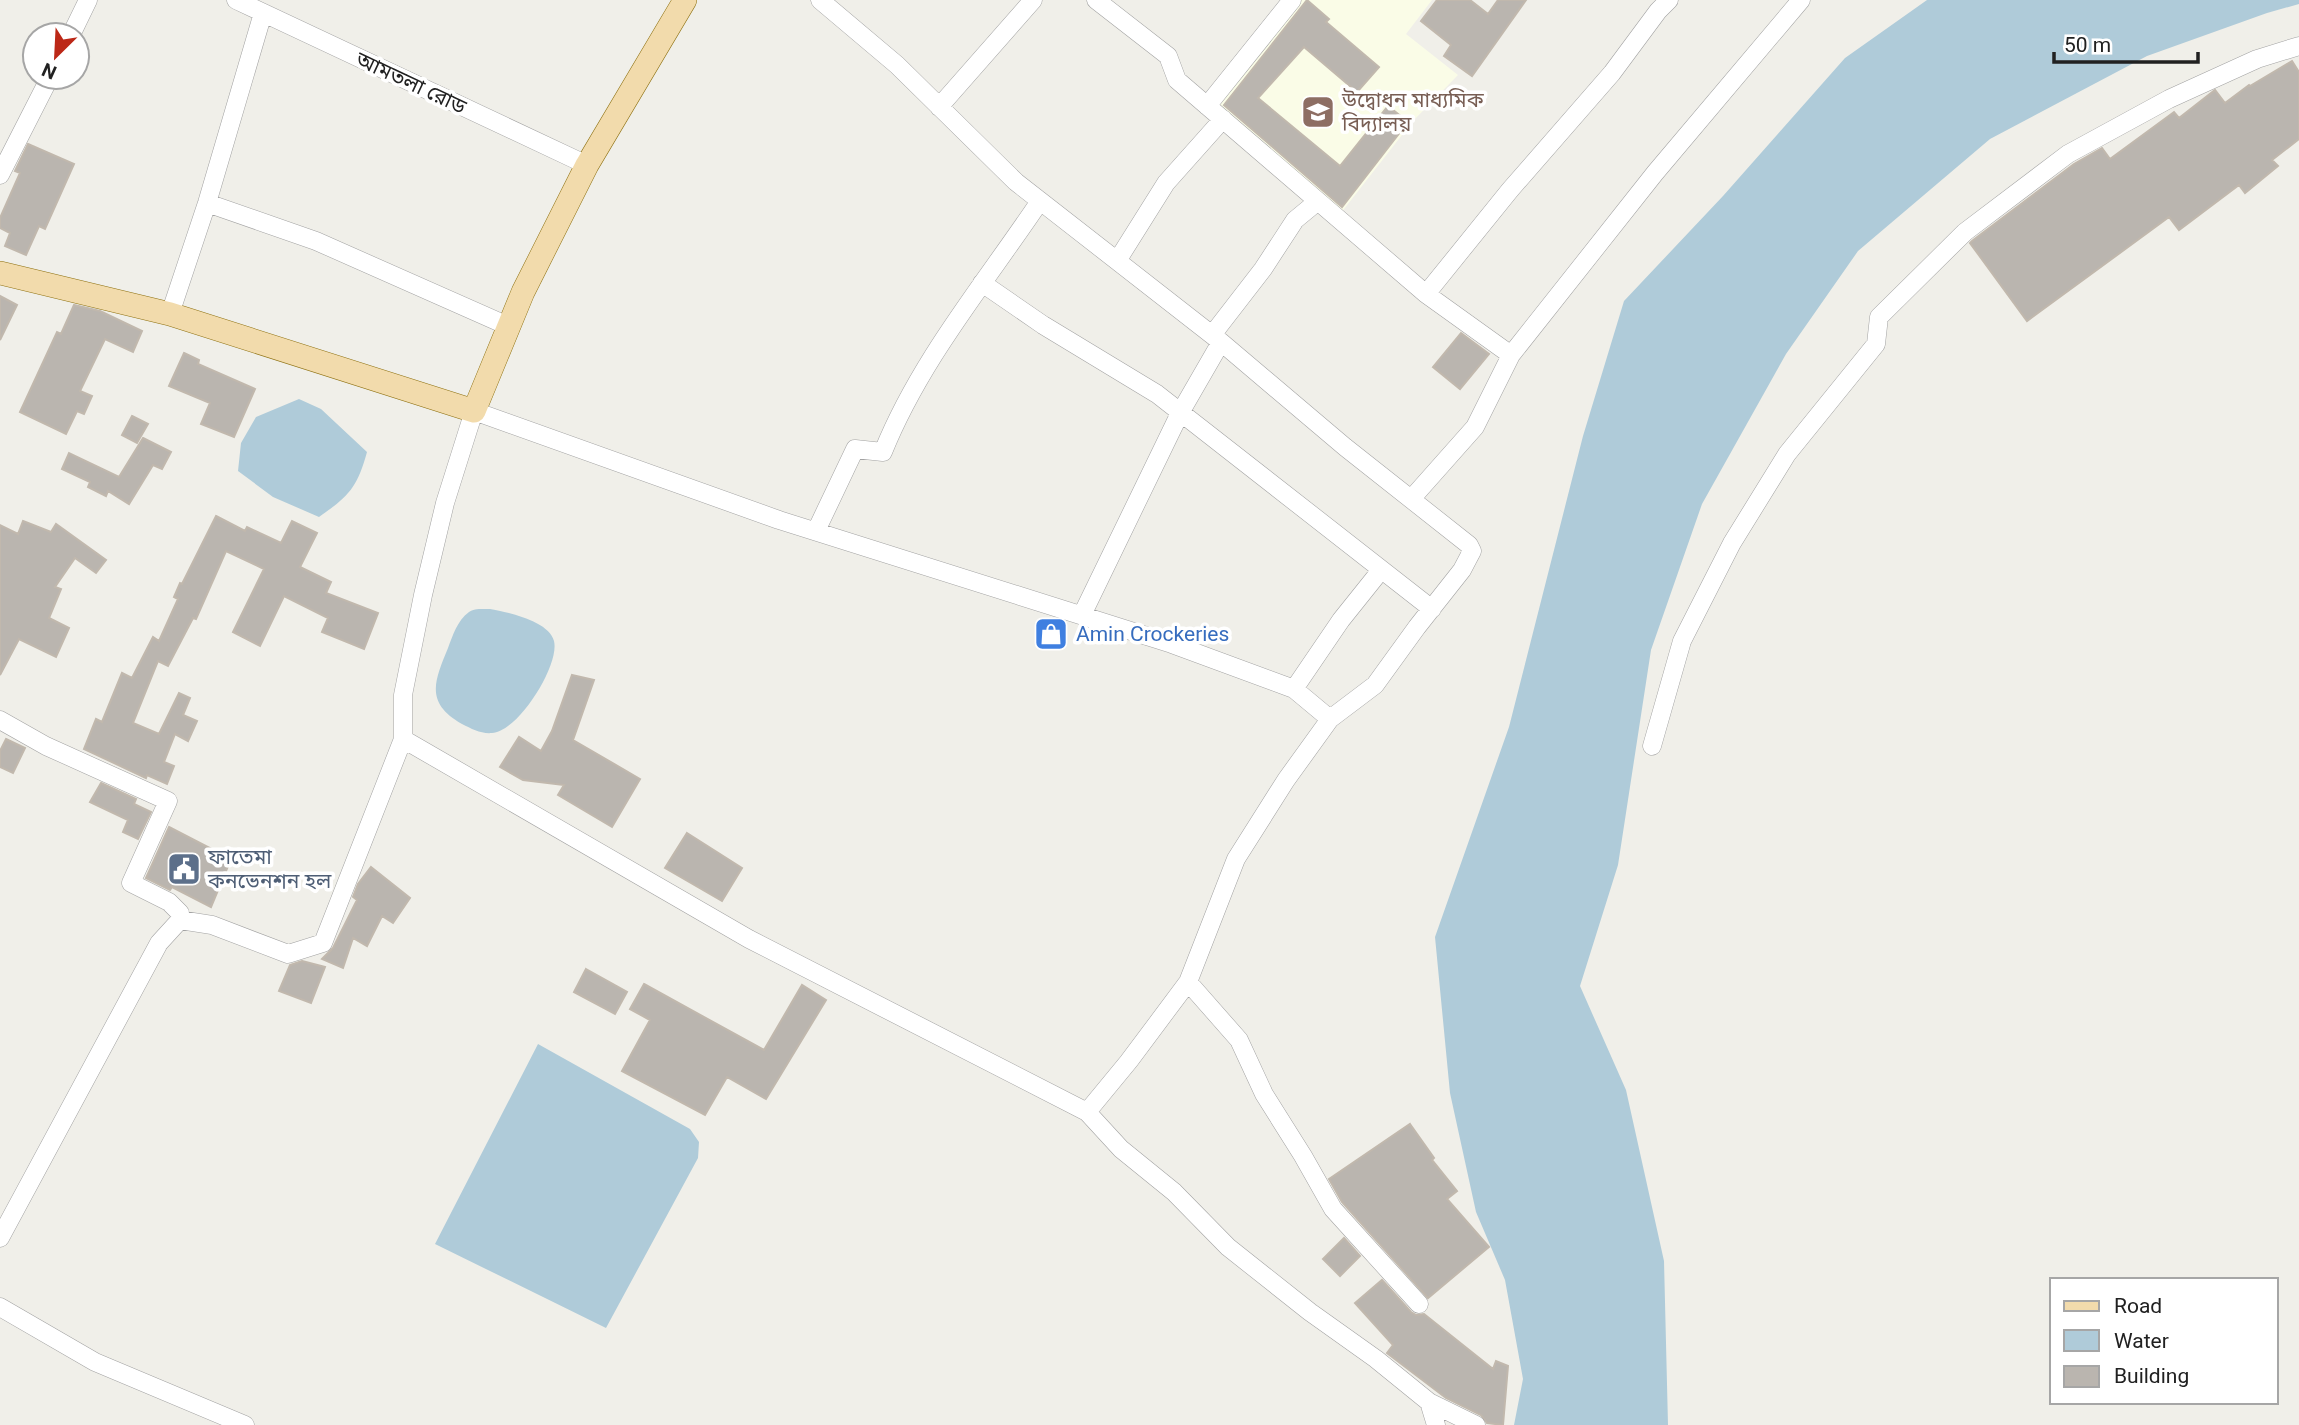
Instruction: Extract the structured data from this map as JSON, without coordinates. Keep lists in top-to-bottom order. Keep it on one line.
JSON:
{"streets":{"street":["আমতলা রোড"]},"places":{"school or university":["উদ্বোধন মাধ্যমিক বিদ্যালয়"],"shop":["Amin Crockeries"],"public building":["ফাতেমা কনভেনশন হল"]},"legend":["Road","Water","Building"],"scale_bar":"50 m","north":"bottom left"}
